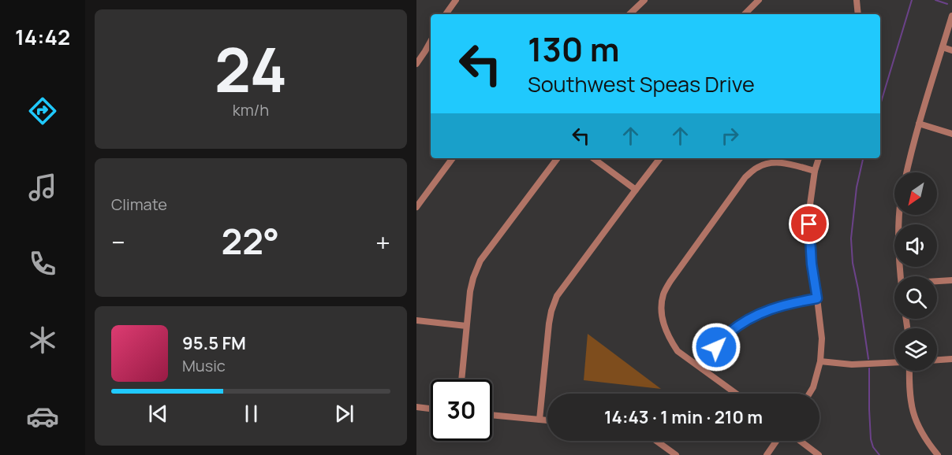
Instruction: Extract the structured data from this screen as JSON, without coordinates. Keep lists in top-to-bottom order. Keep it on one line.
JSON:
{"north":"bottom left","page":{"tabs":"14:42","tile":[["24","km/h"],"Climate"],"turn":["130 m","Southwest Speas Drive"],"heat":["−","22°","+"],"song":["95.5 FM","Music"],"limit":"30","trip":"14:43 · 1 min · 210 m"}}
